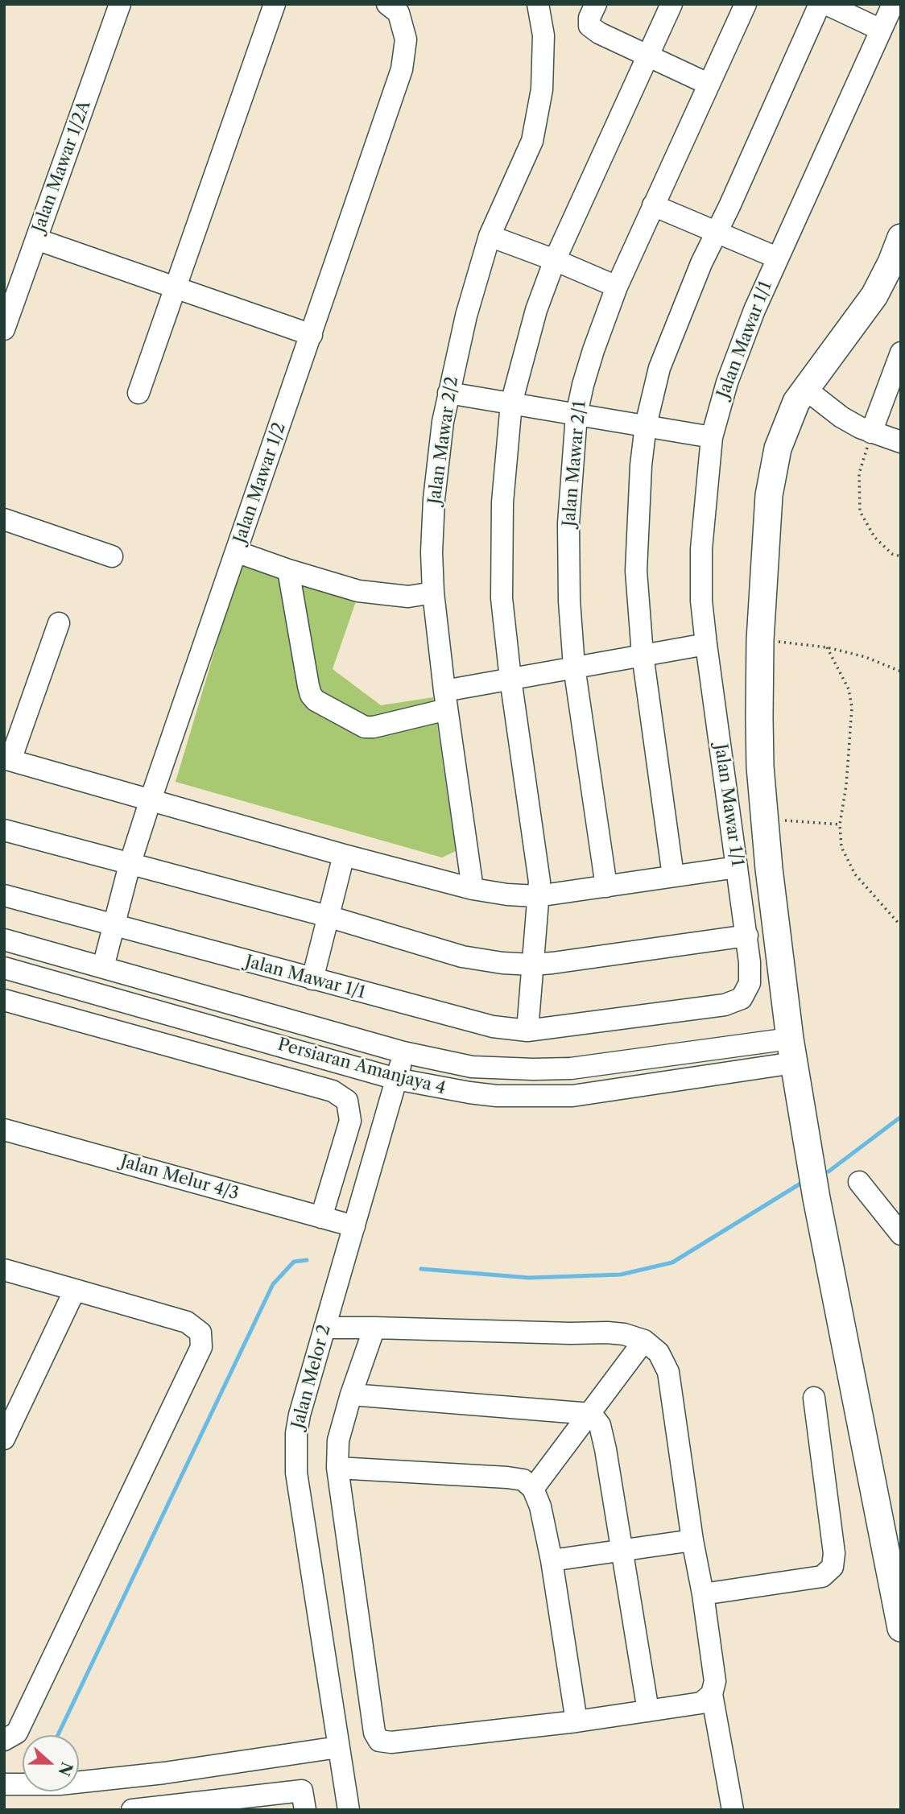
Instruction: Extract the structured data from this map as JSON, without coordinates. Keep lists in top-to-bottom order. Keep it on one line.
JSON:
{"streets":{"street":["Jalan Mawar 1/2A","Jalan Mawar 1/1","Jalan Mawar 2/2","Jalan Mawar 2/1","Jalan Mawar 1/2","Persiaran Amanjaya 4","Jalan Melur 4/3","Jalan Melor 2"]},"crossings":[["Jalan Mawar 1/1","Jalan Mawar 1/2"],["Jalan Mawar 1/2","Persiaran Amanjaya 4"],["Persiaran Amanjaya 4","Jalan Melor 2"],["Jalan Melur 4/3","Jalan Melor 2"]],"north":"right"}
